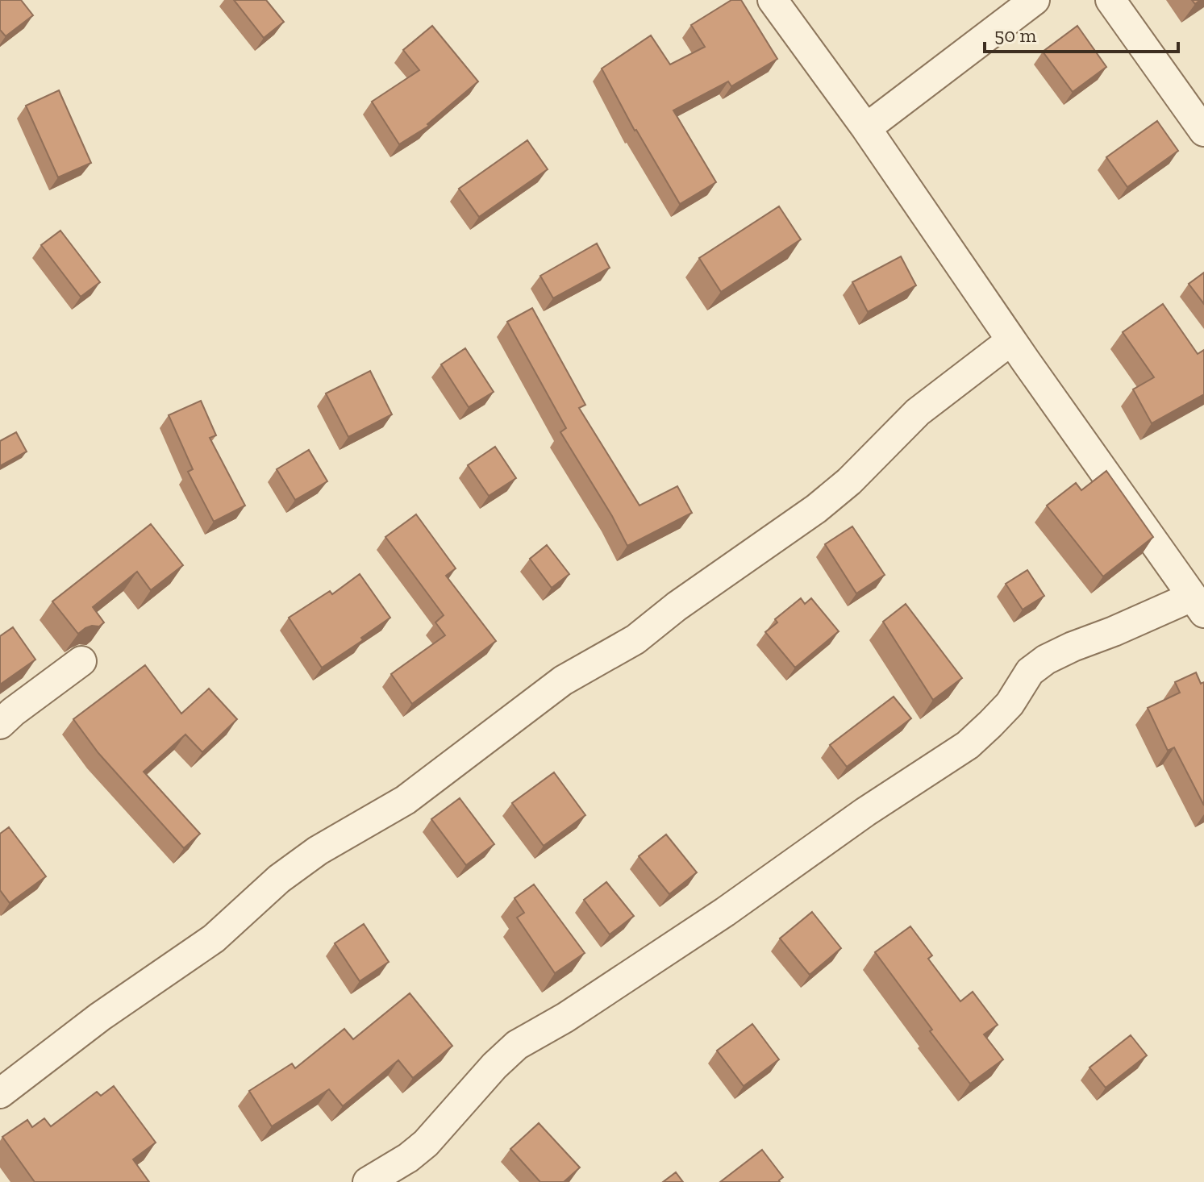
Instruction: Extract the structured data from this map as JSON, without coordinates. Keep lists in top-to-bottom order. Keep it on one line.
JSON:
{"scale_bar":"50 m"}
